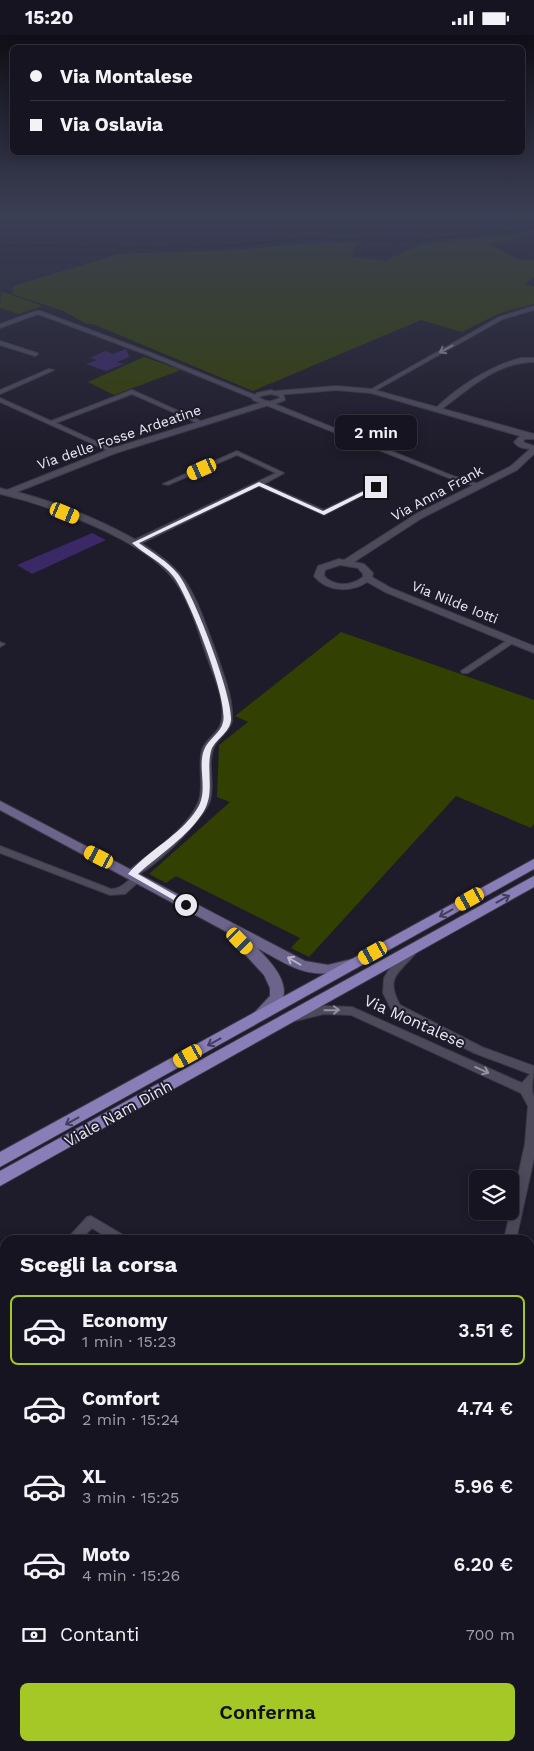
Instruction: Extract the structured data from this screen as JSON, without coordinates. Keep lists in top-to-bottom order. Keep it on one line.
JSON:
{"streets":{"main road":["Viale Nam Dinh"],"street":["Via delle Fosse Ardeatine","Via Anna Frank","Via Nilde Iotti","Via Montalese"]},"crossings":[["Via Montalese","Viale Nam Dinh"]],"one_way":["Via Montalese"],"page":{"status":"15:20","banner":["Via Montalese","Via Oslavia"],"bubble":"2 min","heading":"Scegli la corsa","list":[{"name":"Economy","note":"1 min · 15:23","value":"3.51 €"},{"name":"Comfort","note":"2 min · 15:24","value":"4.74 €"},{"name":"XL","note":"3 min · 15:25","value":"5.96 €"},{"name":"Moto","note":"4 min · 15:26","value":"6.20 €"}],"pay":["Contanti","700 m"],"buttons":"Conferma"}}
